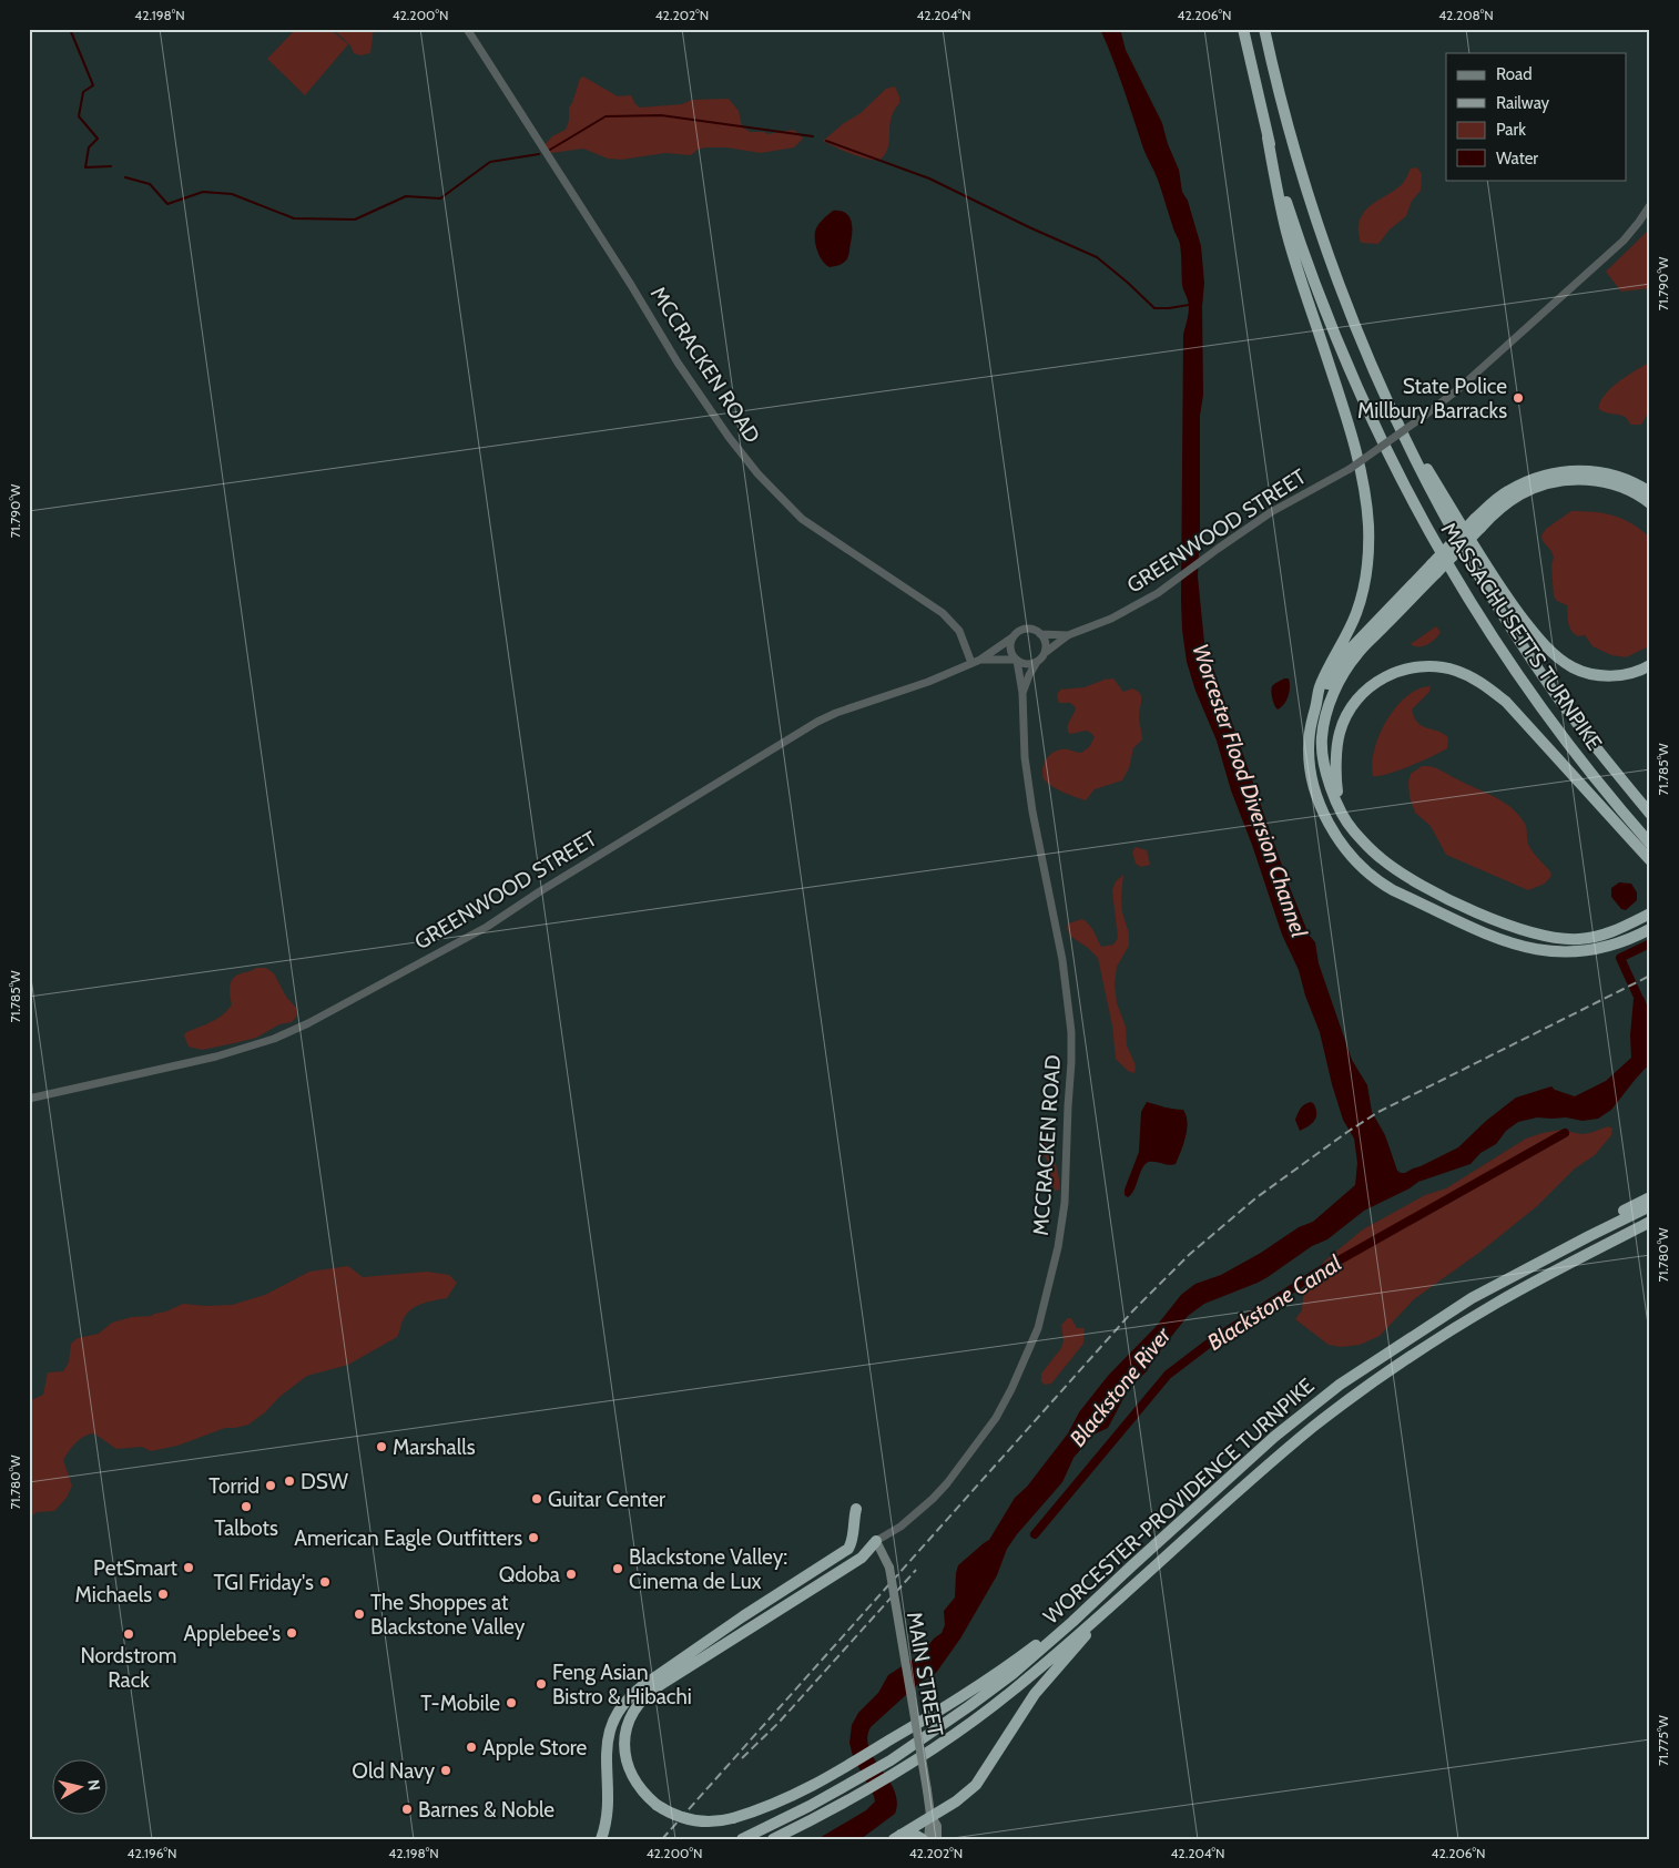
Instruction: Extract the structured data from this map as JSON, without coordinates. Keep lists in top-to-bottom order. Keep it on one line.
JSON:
{"streets":{"highway":["MASSACHUSETTS TURNPIKE","WORCESTER-PROVIDENCE TURNPIKE"],"main road":["MAIN STREET"],"street":["MCCRACKEN ROAD","GREENWOOD STREET"]},"crossings":[["MCCRACKEN ROAD","GREENWOOD STREET"],["MCCRACKEN ROAD","MAIN STREET"]],"water":["Worcester Flood Diversion Channel","Blackstone Canal","Blackstone River"],"places":["State Police Millbury Barracks","Marshalls","DSW","Torrid","Guitar Center","Talbots","American Eagle Outfitters","PetSmart","Blackstone Valley: Cinema de Lux","Qdoba","TGI Friday's","Michaels","The Shoppes at Blackstone Valley","Applebee's","Nordstrom Rack","Feng Asian Bistro & Hibachi","T-Mobile","Apple Store","Old Navy","Barnes & Noble"],"legend":["Road","Railway","Park","Water"],"north":"right","coordinates":["42.198°N","42.200°N","42.202°N","42.204°N","42.206°N","42.208°N","71.790°W","71.785°W","71.780°W","71.775°W","42.196°N"]}
